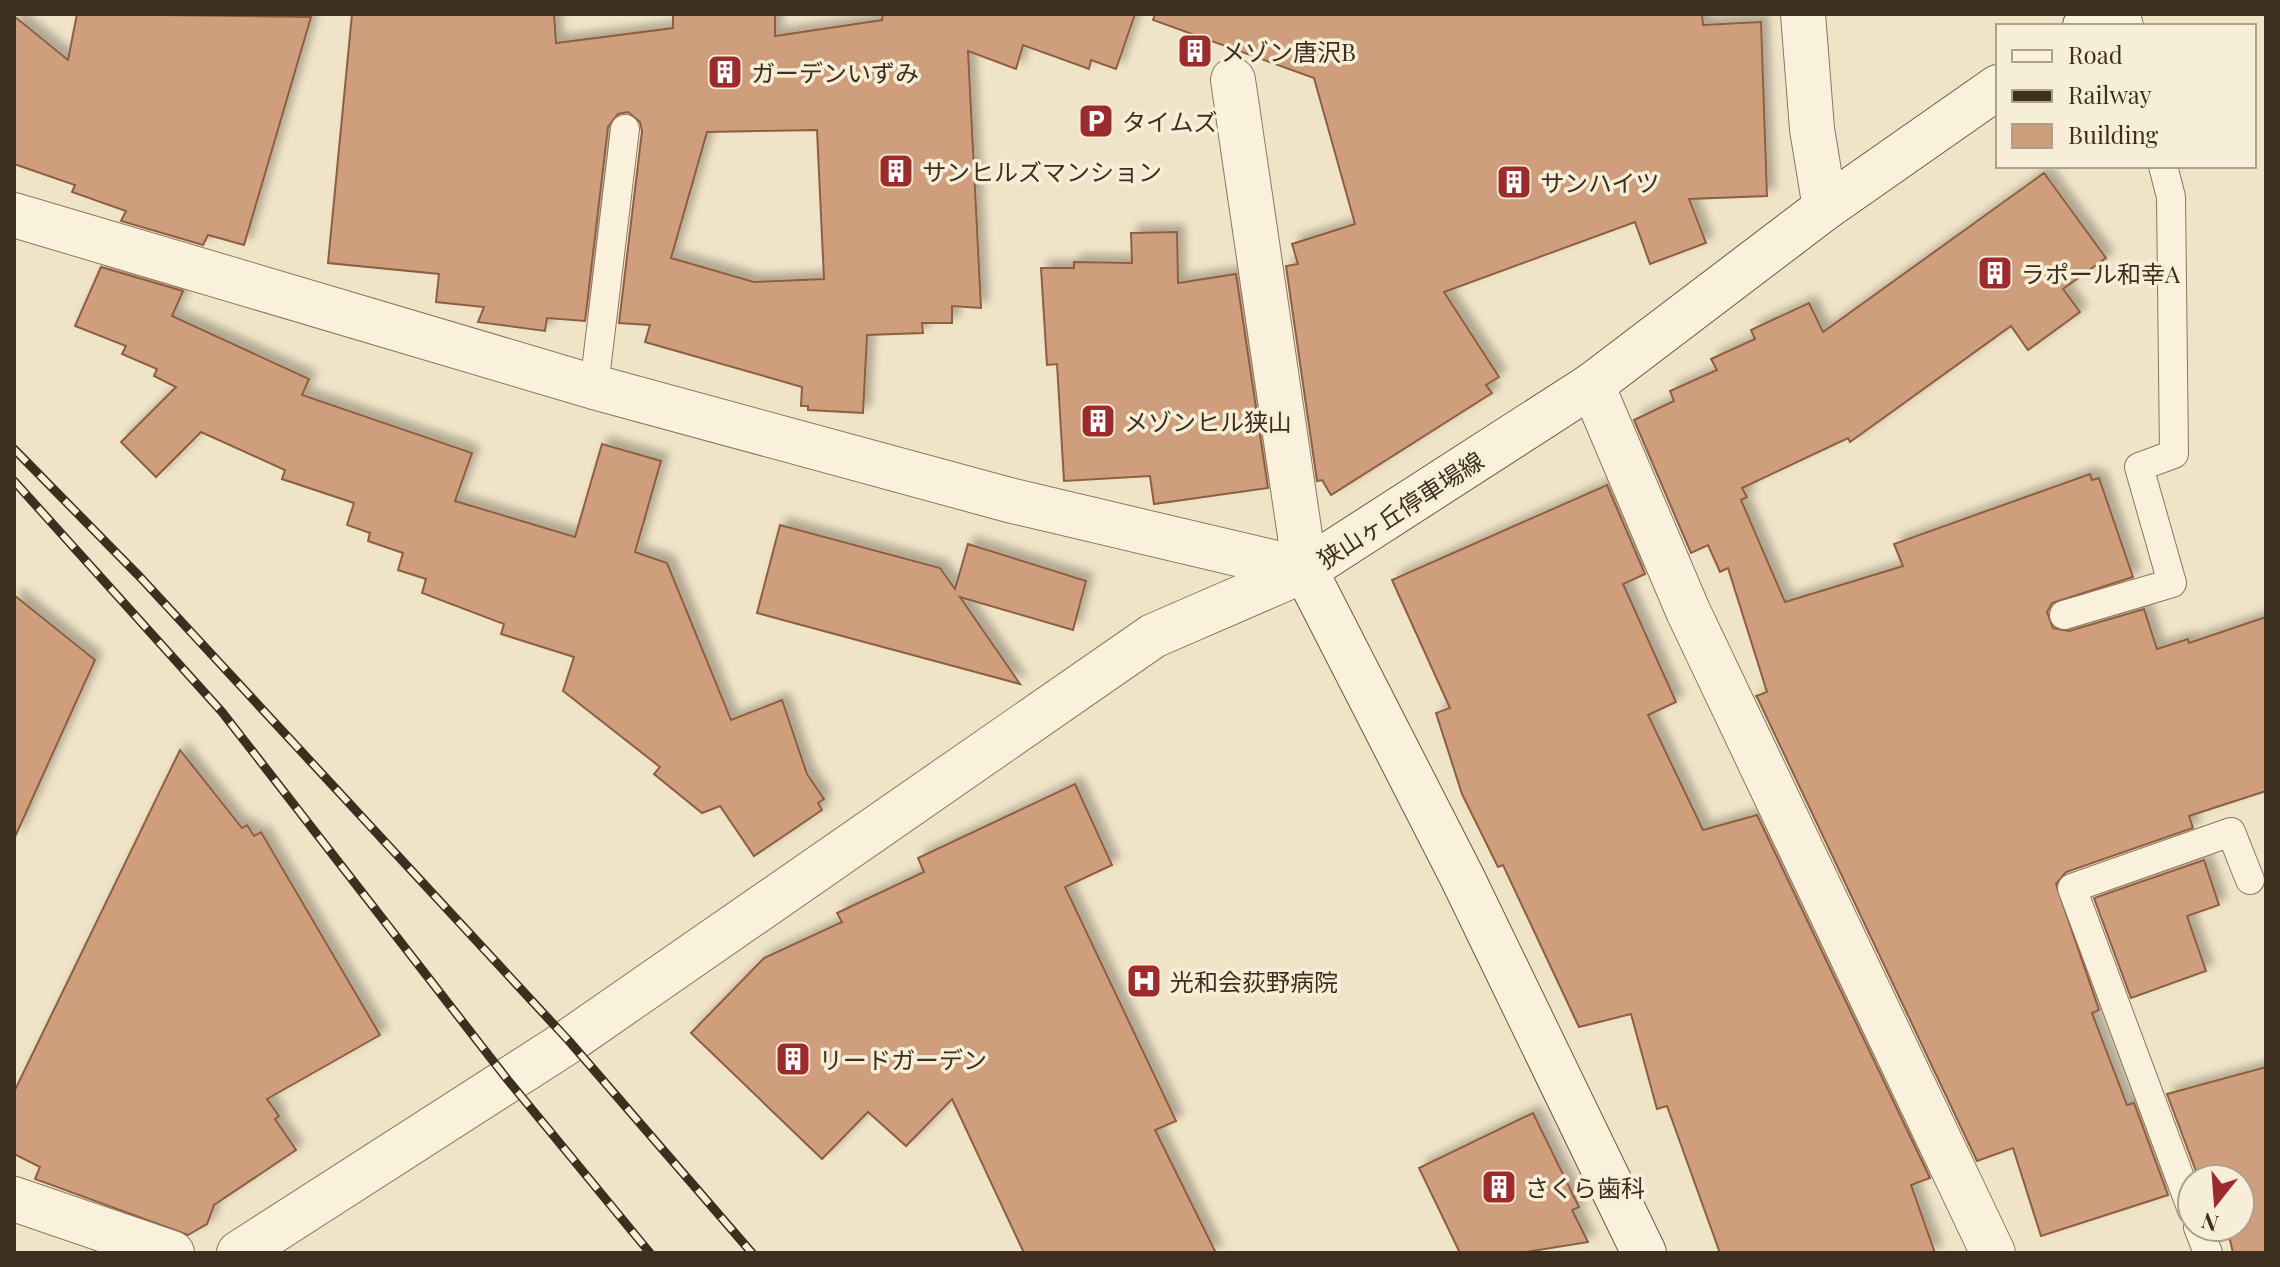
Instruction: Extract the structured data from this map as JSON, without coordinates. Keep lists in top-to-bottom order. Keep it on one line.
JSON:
{"streets":{"street":["狭山ヶ丘停車場線"]},"places":{"building":["メゾン唐沢B","ガーデンいずみ","サンヒルズマンション","サンハイツ","ラポール和幸A","メゾンヒル狭山","リードガーデン","さくら歯科"],"parking":["タイムズ"],"hospital":["光和会荻野病院"]},"legend":["Road","Railway","Building"],"north":"bottom"}
